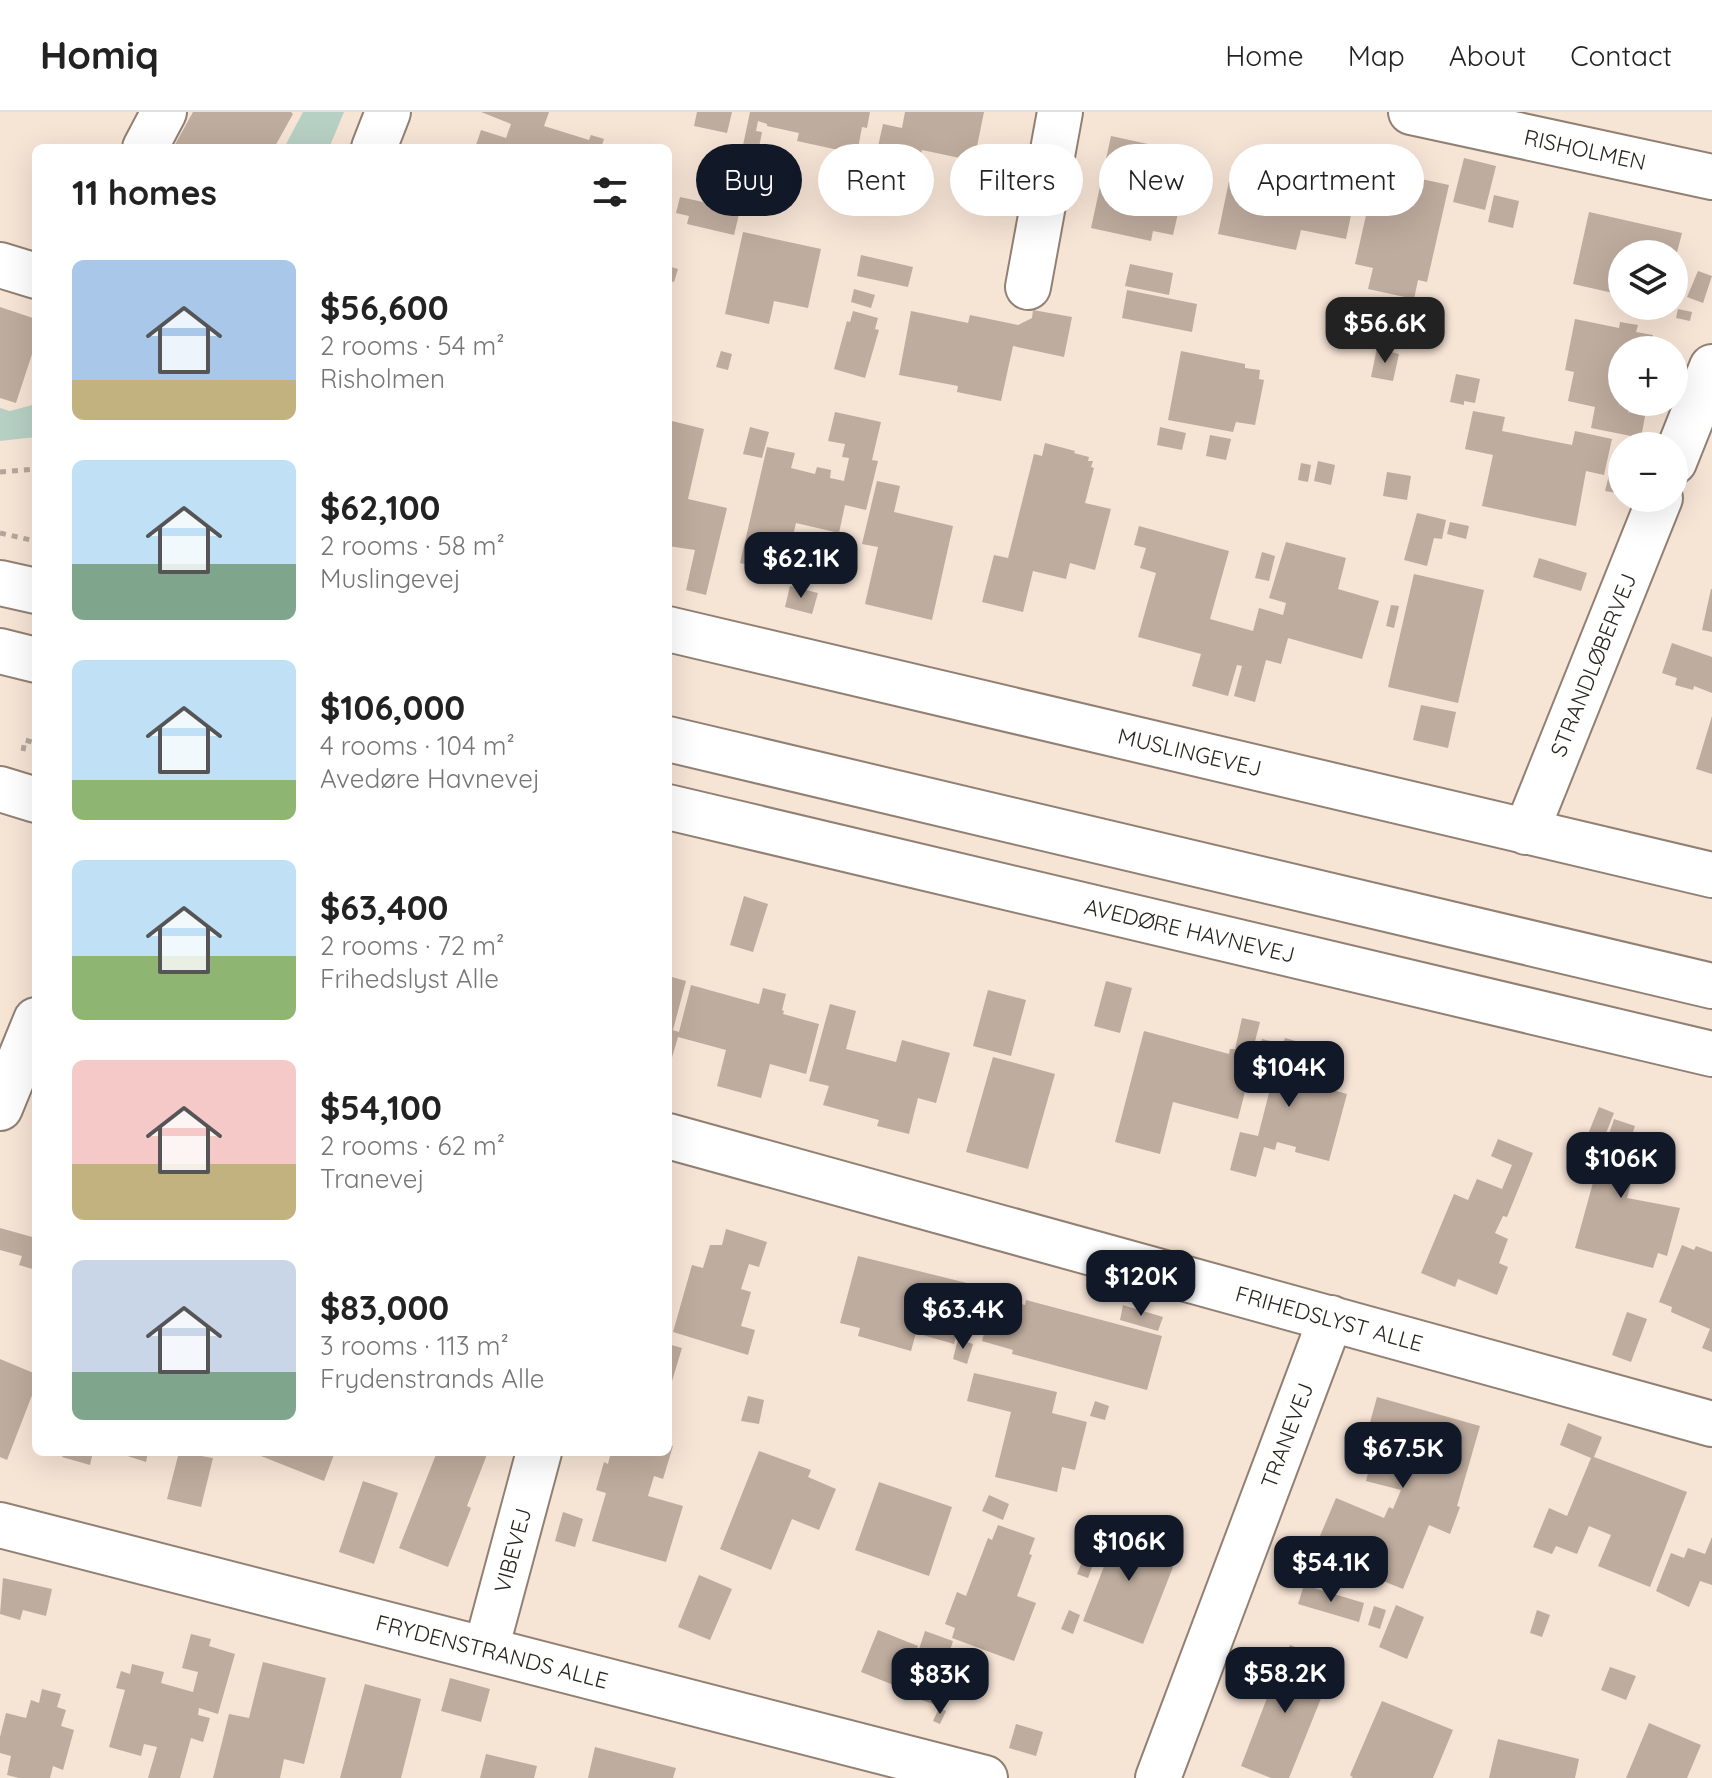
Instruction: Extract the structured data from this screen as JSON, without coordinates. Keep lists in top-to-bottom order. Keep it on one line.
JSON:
{"streets":{"street":["RISHOLMEN","STRANDLØBERVEJ","MUSLINGEVEJ","AVEDØRE HAVNEVEJ","FRIHEDSLYST ALLE","TRANEVEJ","VIBEVEJ","FRYDENSTRANDS ALLE"]},"crossings":[["STRANDLØBERVEJ","MUSLINGEVEJ"],["FRIHEDSLYST ALLE","TRANEVEJ"],["VIBEVEJ","FRYDENSTRANDS ALLE"]],"page":{"header":"Homiq","nav":["Home","Map","About","Contact"],"chip":["Buy","Rent","Filters","New","Apartment"],"heading":"11 homes","map_buttons":["+","−"],"list":[{"name":"$56,600","note":"2 rooms · 54 m² · Risholmen"},{"name":"$62,100","note":"2 rooms · 58 m² · Muslingevej"},{"name":"$106,000","note":"4 rooms · 104 m² · Avedøre Havnevej"},{"name":"$63,400","note":"2 rooms · 72 m² · Frihedslyst Alle"},{"name":"$54,100","note":"2 rooms · 62 m² · Tranevej"},{"name":"$83,000","note":"3 rooms · 113 m² · Frydenstrands Alle"}],"price":["$56.6K","$62.1K","$104K","$106K","$120K","$63.4K","$67.5K","$106K","$54.1K","$58.2K","$83K"]}}
